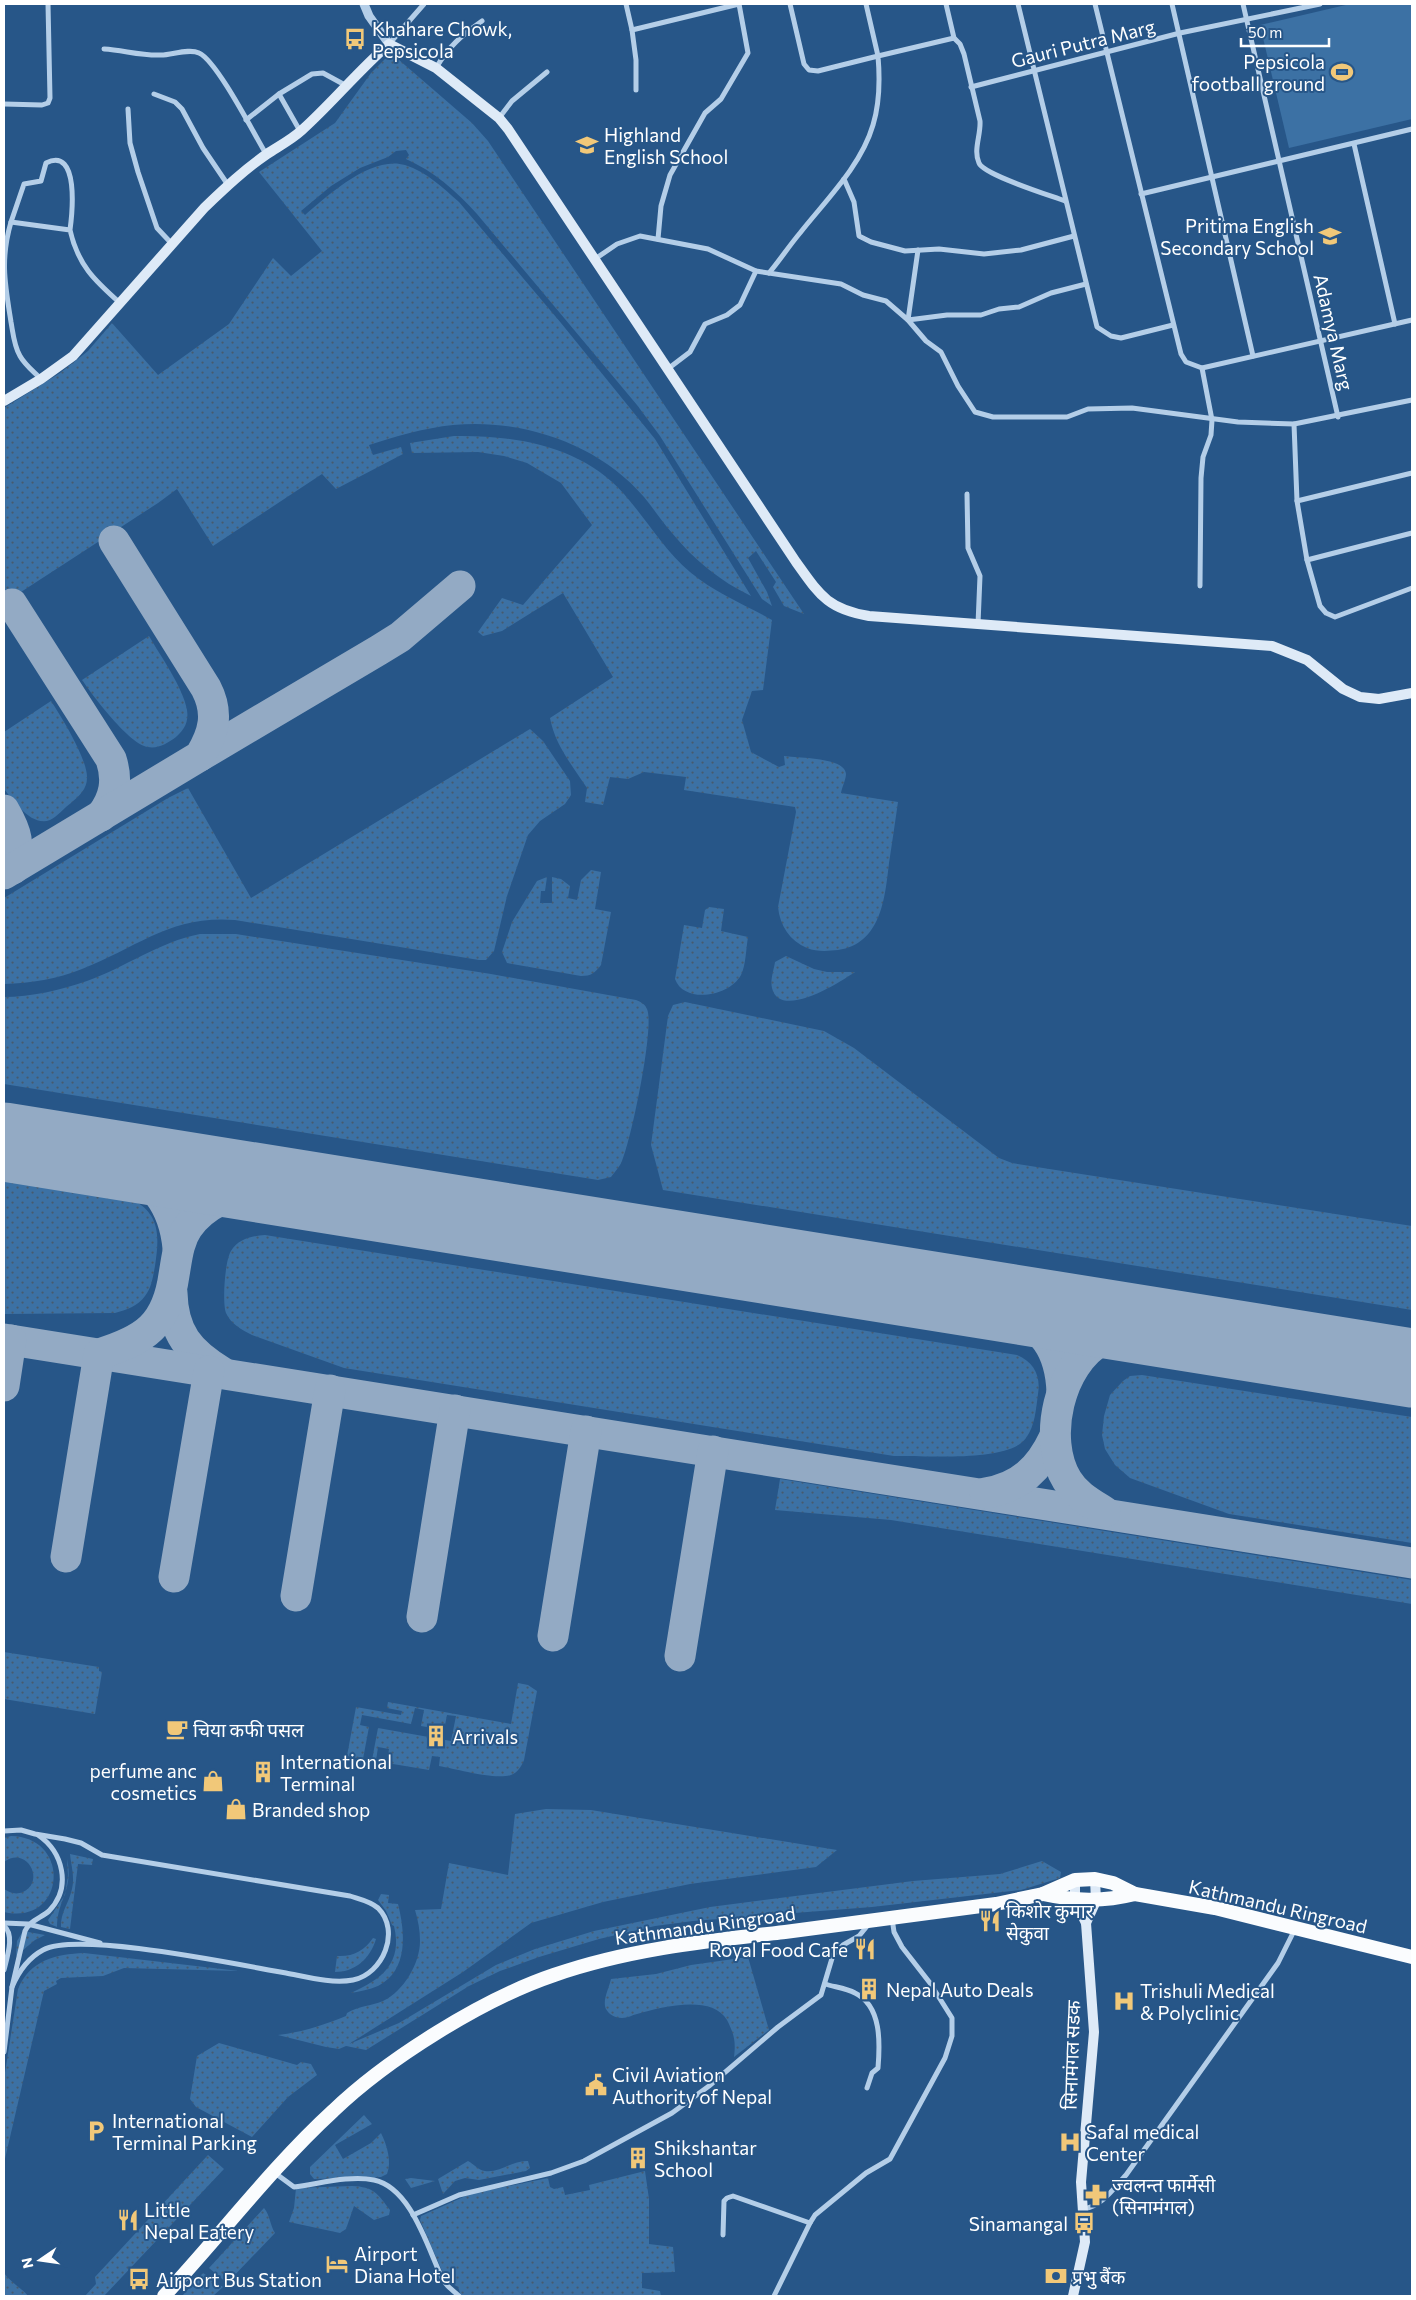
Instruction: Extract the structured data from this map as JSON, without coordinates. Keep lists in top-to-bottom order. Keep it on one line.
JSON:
{"streets":{"highway":["Kathmandu Ringroad"],"main road":["सिनामंगल सडक"],"street":["Gauri Putra Marg","Adamya Marg"]},"crossings":[["Gauri Putra Marg","Adamya Marg"],["Kathmandu Ringroad","सिनामंगल सडक"]],"places":{"bus stop":["Khahare Chowk, Pepsicola","Sinamangal","Airport Bus Station"],"sports":["Pepsicola football ground"],"school or university":["Highland English School","Pritima English Secondary School"],"cafe":["चिया कफी पसल"],"building":["Arrivals","International Terminal","Nepal Auto Deals","Shikshantar School"],"shop":["perfume anc cosmetics","Branded shop"],"restaurant":["किशोर कुमार सेकुवा","Royal Food Cafe","Little Nepal Eatery"],"hospital":["Trishuli Medical & Polyclinic","Safal medical Center"],"public building":["Civil Aviation Authority of Nepal"],"parking":["International Terminal Parking"],"pharmacy":["ज्वलन्त फार्मेसी (सिनामंगल)"],"hotel":["Airport Diana Hotel"],"bank":["प्रभु बैंक"]},"scale_bar":"50 m","north":"left"}
